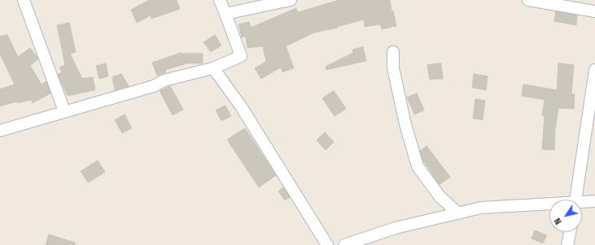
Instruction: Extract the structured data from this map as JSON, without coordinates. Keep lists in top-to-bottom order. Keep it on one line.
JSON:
{"north":"bottom left"}
